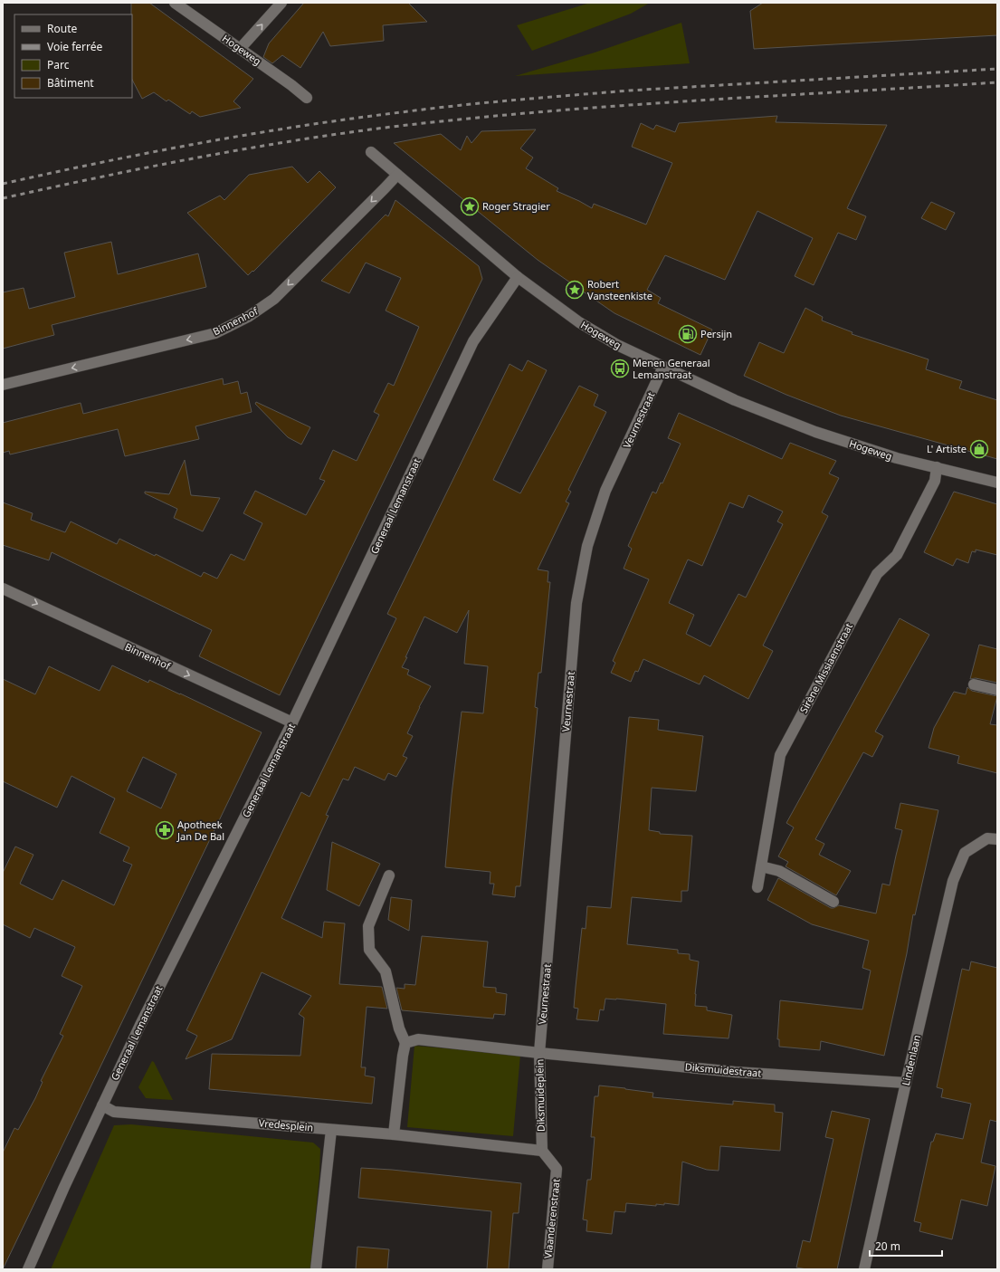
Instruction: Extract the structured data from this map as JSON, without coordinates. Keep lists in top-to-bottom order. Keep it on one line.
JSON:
{"streets":{"street":["Hogeweg","Binnenhof","Veurnestraat","Generaal Lemanstraat","Sirène Missiaenstraat","Lindenlaan","Diksmuidestraat","Diksmuideplein","Vredesplein","Vlaanderenstraat"]},"crossings":[["Hogeweg","Binnenhof"],["Hogeweg","Veurnestraat"],["Hogeweg","Generaal Lemanstraat"],["Hogeweg","Sirène Missiaenstraat"],["Binnenhof","Generaal Lemanstraat"],["Veurnestraat","Diksmuidestraat"],["Veurnestraat","Diksmuideplein"],["Generaal Lemanstraat","Vredesplein"],["Lindenlaan","Diksmuidestraat"],["Diksmuidestraat","Diksmuideplein"],["Diksmuideplein","Vlaanderenstraat"]],"places":{"place":["Roger Stragier","Robert Vansteenkiste"],"fuel station":["Persijn"],"bus stop":["Menen Generaal Lemanstraat"],"shop":["L' Artiste"],"pharmacy":["Apotheek Jan De Bal"]},"legend":["Route","Voie ferrée","Parc","Bâtiment"],"scale_bar":"20 m"}
